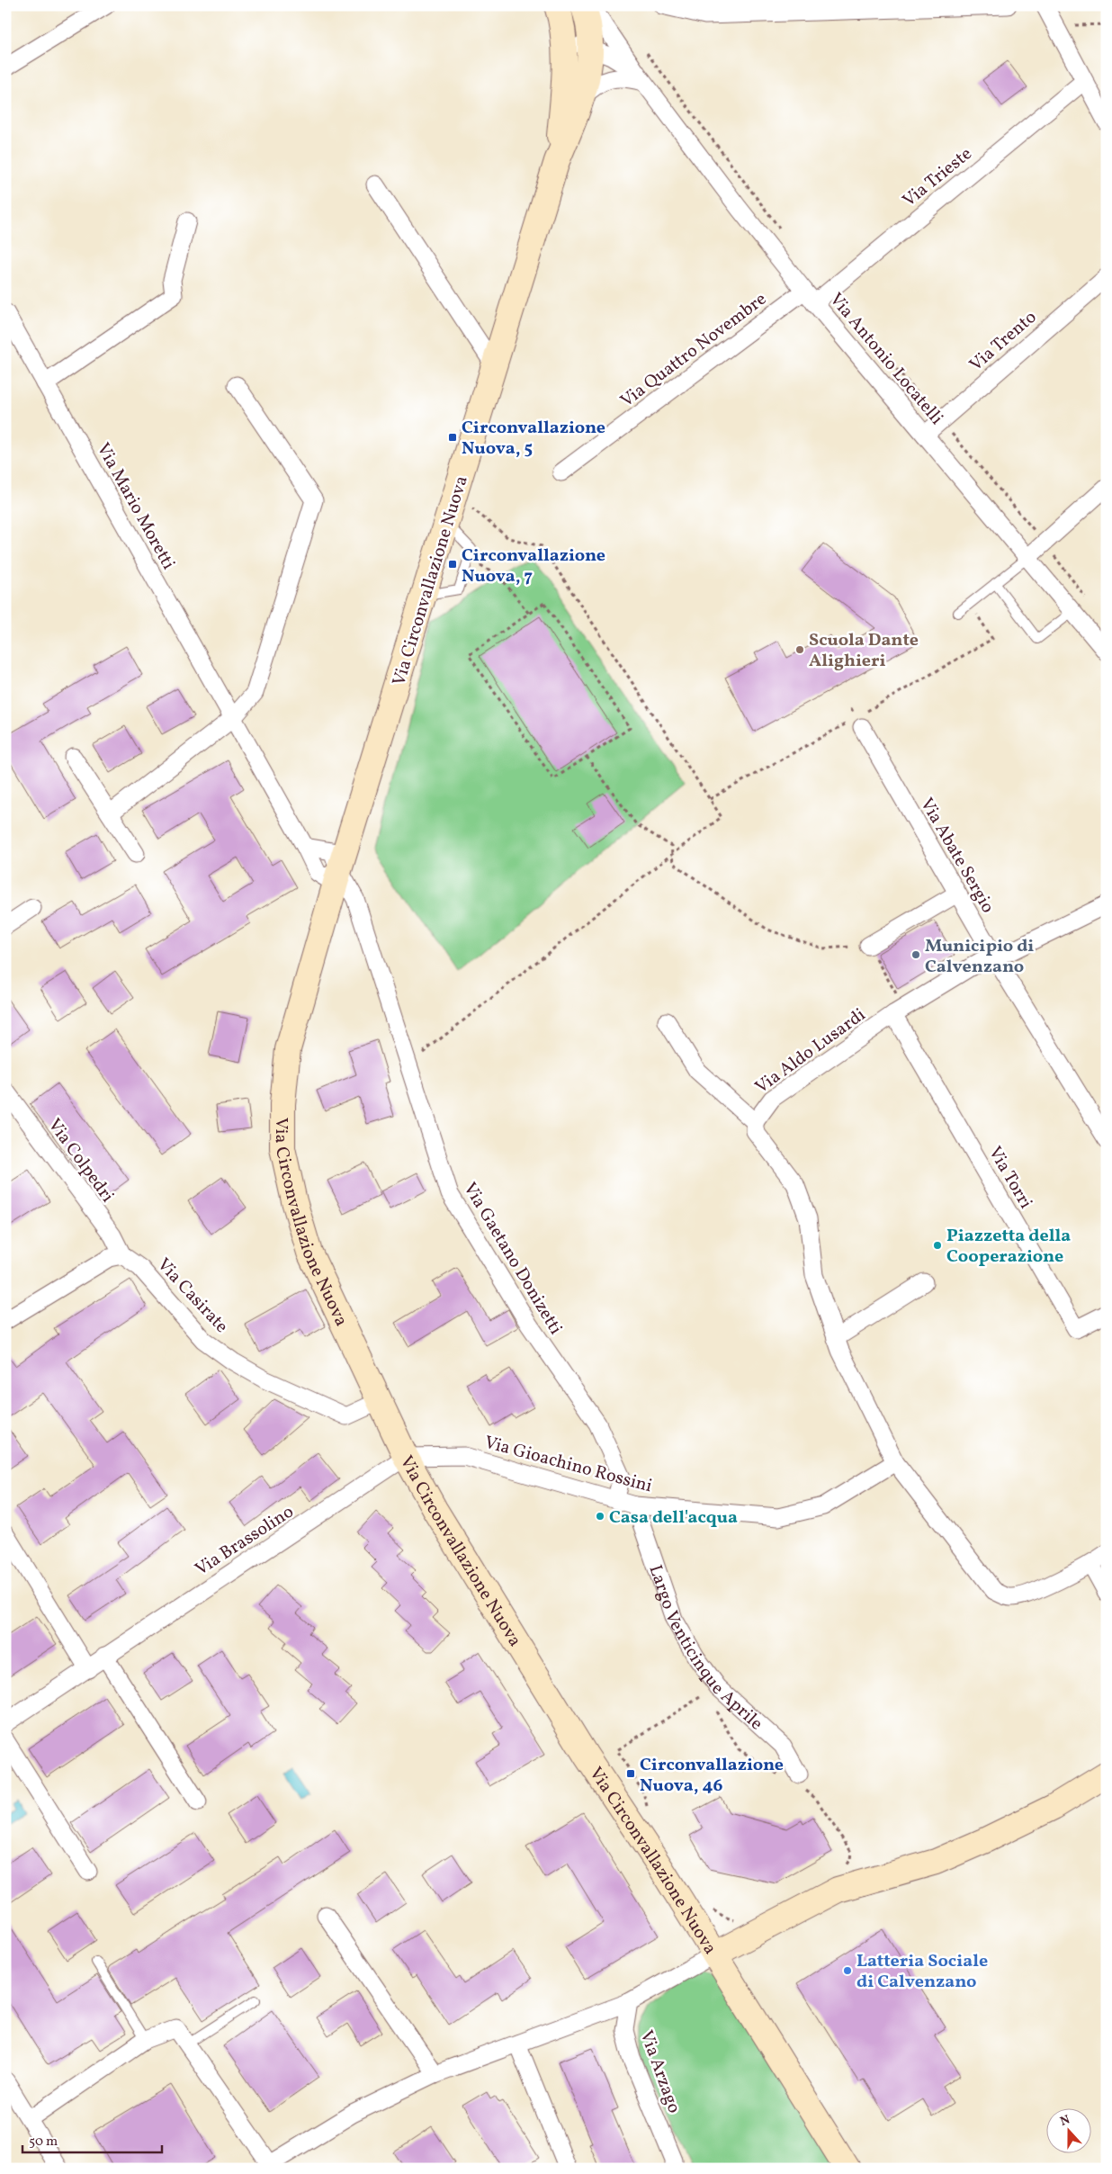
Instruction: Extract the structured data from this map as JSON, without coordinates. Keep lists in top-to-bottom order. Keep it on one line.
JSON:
{"streets":{"main road":["Via Circonvallazione Nuova"],"street":["Via Trieste","Via Trento","Via Quattro Novembre","Via Antonio Locatelli","Via Mario Moretti","Via Abate Sergio","Via Aldo Lusardi","Via Colpedri","Via Torri","Via Gaetano Donizetti","Via Casirate","Via Gioachino Rossini","Via Brassolino","Largo Venticinque Aprile","Via Arzago"]},"crossings":[["Via Trieste","Via Quattro Novembre"],["Via Trieste","Via Antonio Locatelli"],["Via Trento","Via Antonio Locatelli"],["Via Quattro Novembre","Via Antonio Locatelli"],["Via Mario Moretti","Via Circonvallazione Nuova"],["Via Mario Moretti","Via Gaetano Donizetti"],["Via Circonvallazione Nuova","Via Gaetano Donizetti"],["Via Circonvallazione Nuova","Via Casirate"],["Via Circonvallazione Nuova","Via Gioachino Rossini"],["Via Circonvallazione Nuova","Via Brassolino"],["Via Abate Sergio","Via Aldo Lusardi"],["Via Aldo Lusardi","Via Torri"],["Via Colpedri","Via Casirate"],["Via Gaetano Donizetti","Via Gioachino Rossini"],["Via Gioachino Rossini","Via Brassolino"],["Via Gioachino Rossini","Largo Venticinque Aprile"]],"places":{"transit":["Circonvallazione Nuova, 5","Circonvallazione Nuova, 7","Circonvallazione Nuova, 46"],"other":["Scuola Dante Alighieri","Municipio di Calvenzano","Piazzetta della Cooperazione","Casa dell'acqua","Latteria Sociale di Calvenzano"]},"scale_bar":"50 m","north":"top"}
